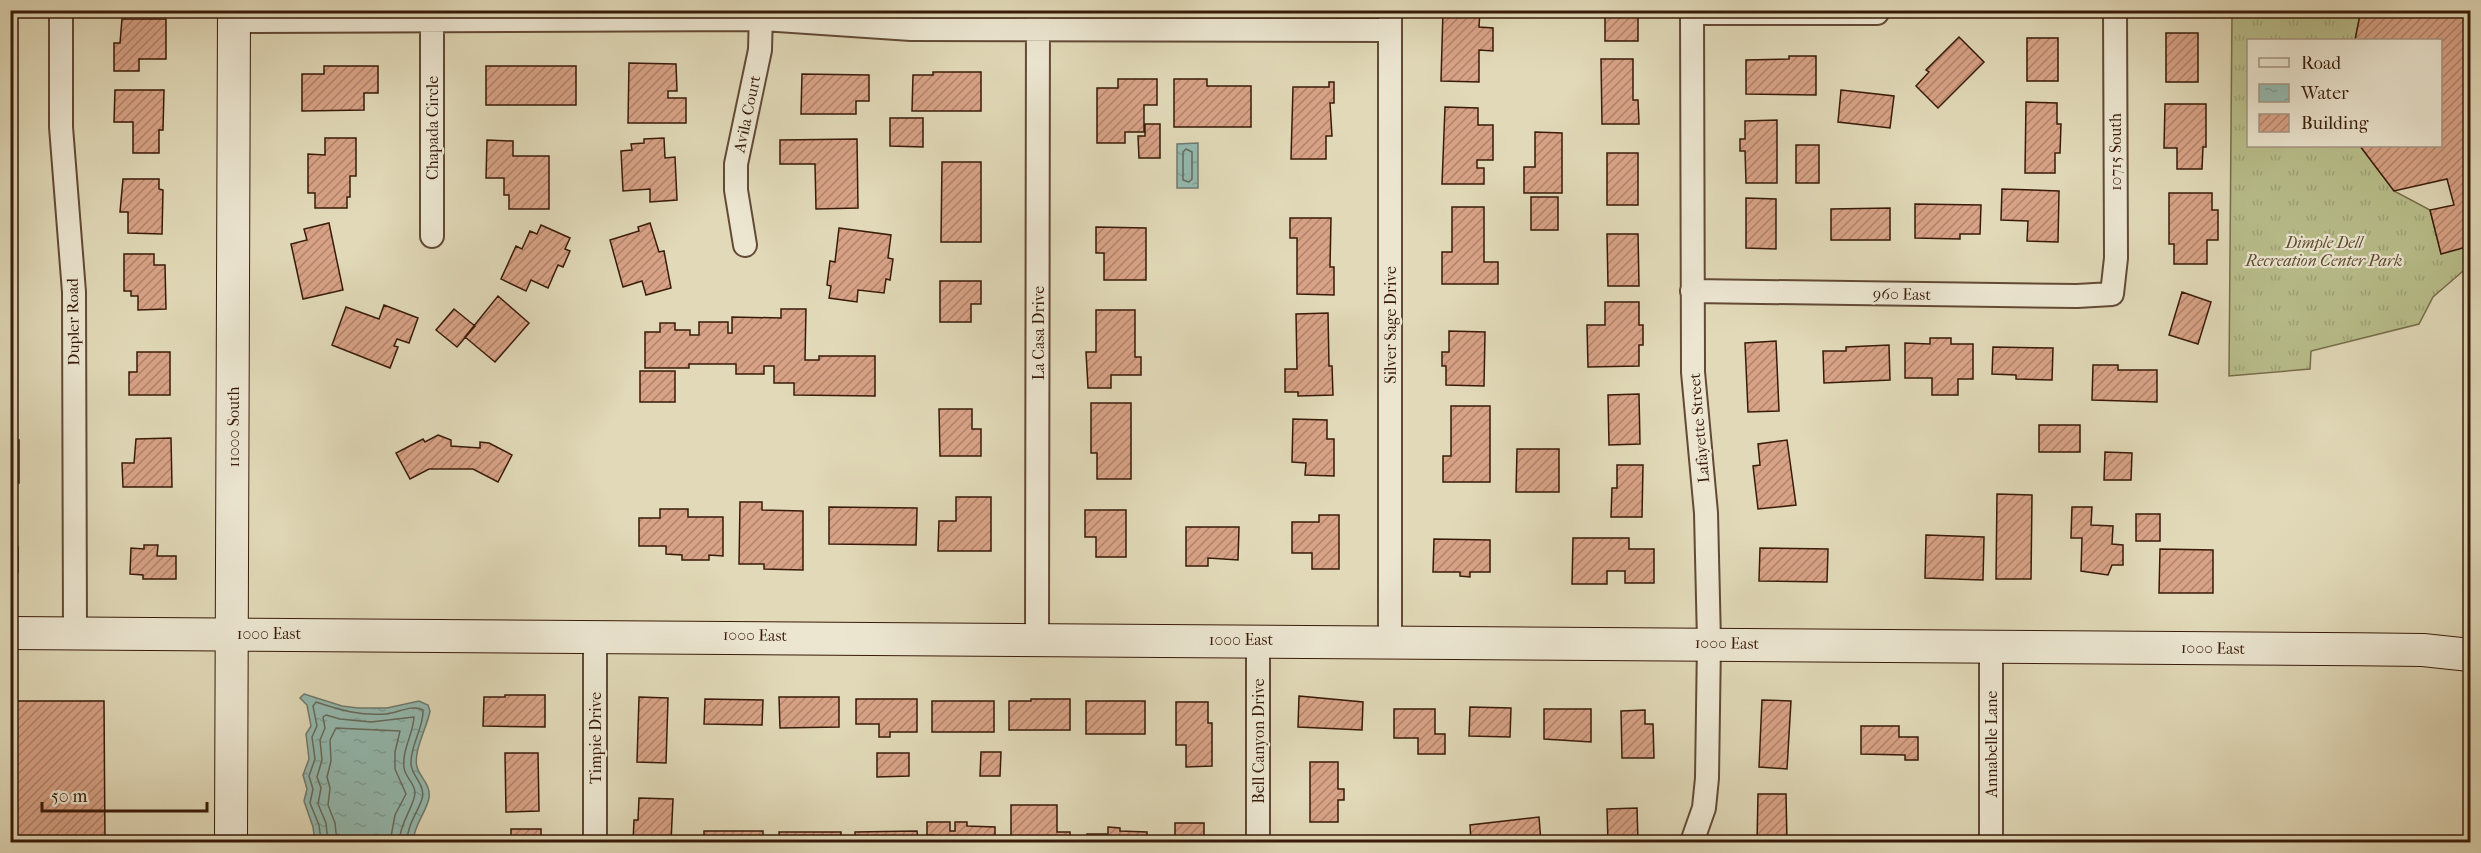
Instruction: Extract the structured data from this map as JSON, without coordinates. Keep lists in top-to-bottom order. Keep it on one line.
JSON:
{"streets":{"street":["Avila Court","Chapada Circle","10715 South","960 East","Dupler Road","Silver Sage Drive","La Casa Drive","11000 South","Lafayette Street","1000 East","Timpie Drive","Bell Canyon Drive","Annabelle Lane"]},"crossings":[["10715 South","960 East"],["960 East","Lafayette Street"],["Dupler Road","1000 East"],["Silver Sage Drive","1000 East"],["La Casa Drive","1000 East"],["11000 South","1000 East"],["Lafayette Street","1000 East"],["1000 East","Timpie Drive"],["1000 East","Bell Canyon Drive"],["1000 East","Annabelle Lane"]],"parks":["Dimple Dell Recreation Center Park"],"legend":["Road","Water","Building"],"scale_bar":"50 m"}
